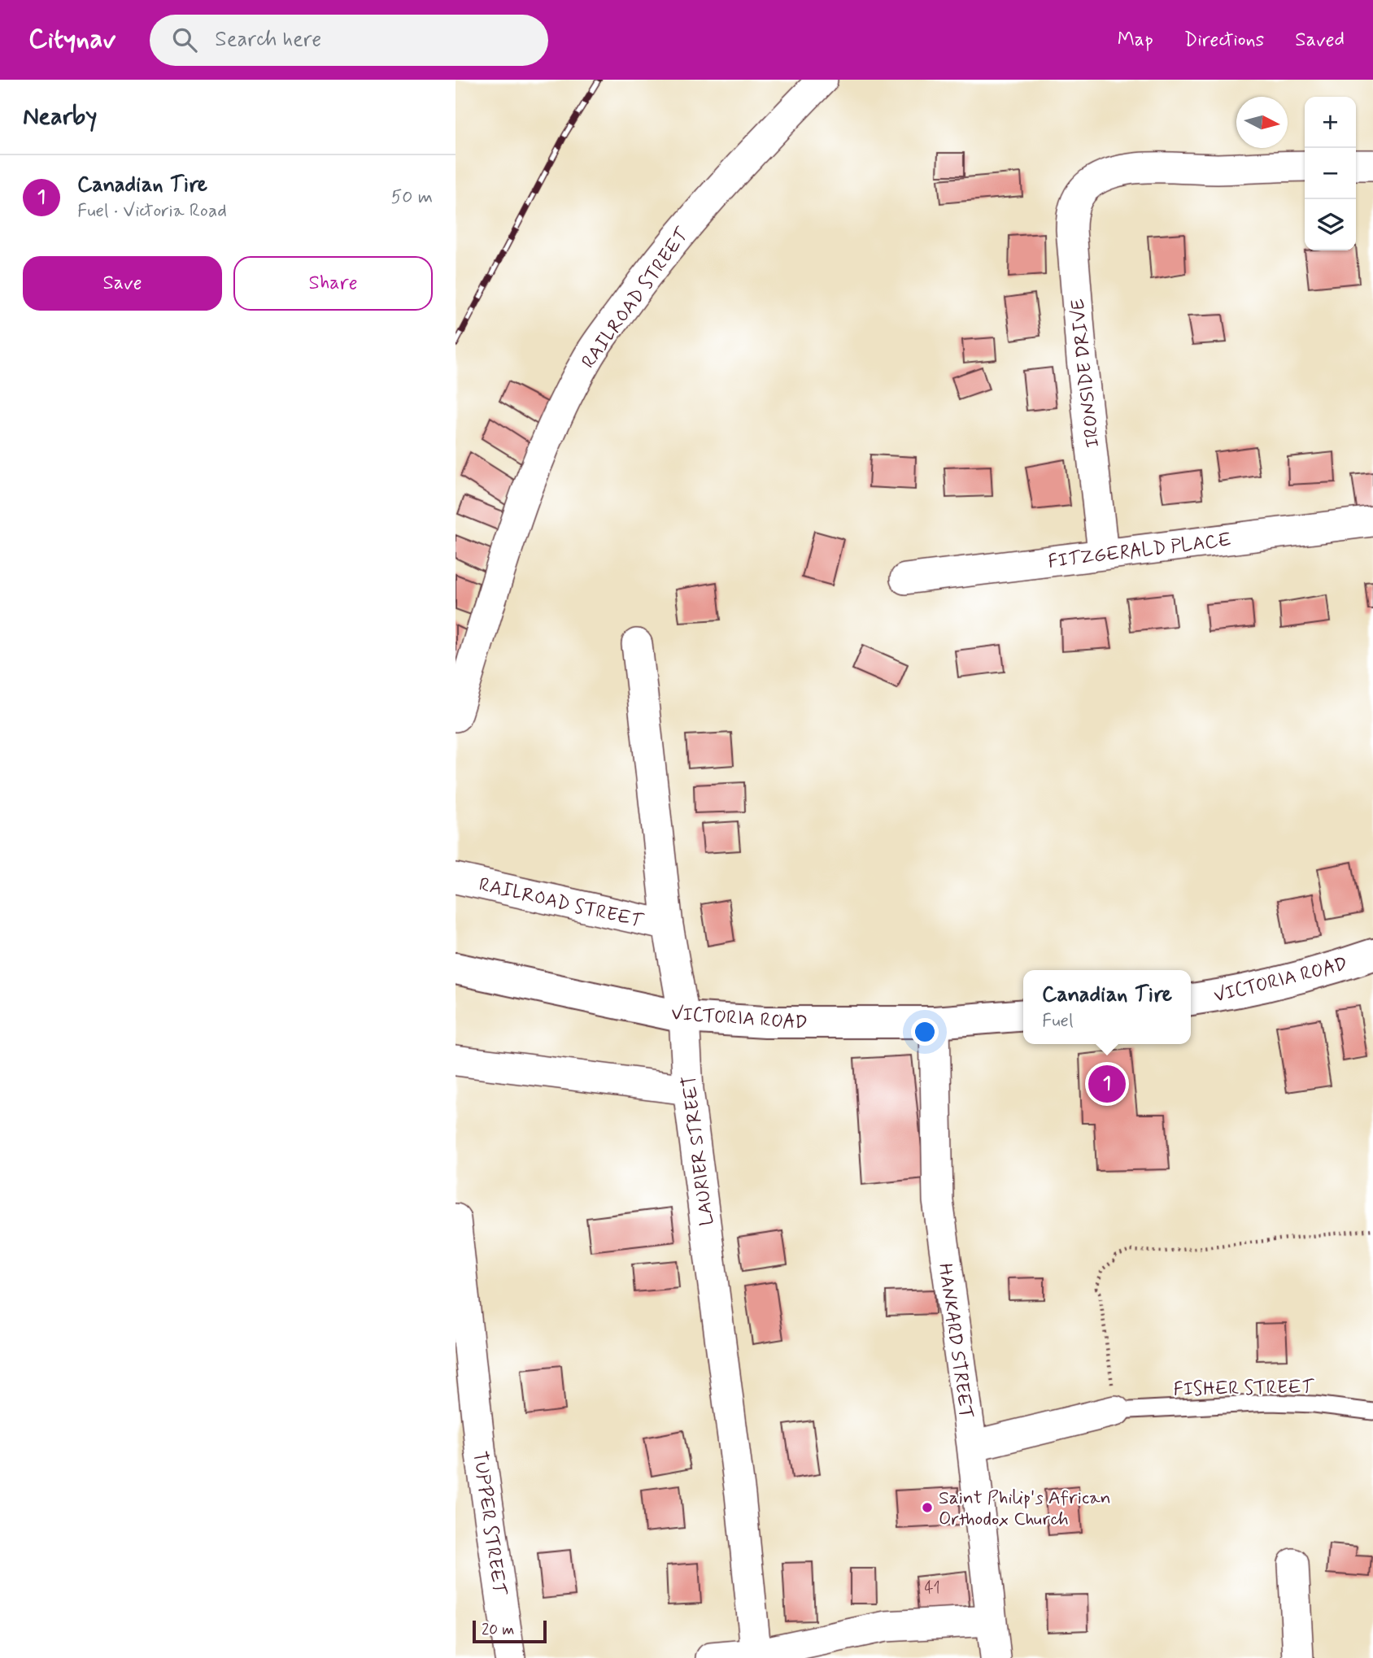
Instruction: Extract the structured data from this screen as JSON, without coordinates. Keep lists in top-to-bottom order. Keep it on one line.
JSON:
{"streets":{"main road":["VICTORIA ROAD"],"street":["RAILROAD STREET","IRONSIDE DRIVE","FITZGERALD PLACE","LAURIER STREET","HANKARD STREET","TUPPER STREET"],"lane":["FISHER STREET"]},"crossings":[["RAILROAD STREET","LAURIER STREET"],["IRONSIDE DRIVE","FITZGERALD PLACE"],["VICTORIA ROAD","LAURIER STREET"],["VICTORIA ROAD","HANKARD STREET"]],"places":["Saint Philip's African Orthodox Church"],"house_numbers":["41"],"scale_bar":"20 m","north":"right","page":{"header":"Citynav","search":"Search here","nav":["Map","Directions","Saved"],"heading":"Nearby","map_buttons":["+","−"],"list":[{"mark":"1","name":"Canadian Tire","note":"Fuel · Victoria Road","value":"50 m"}],"buttons":["Save","Share"],"popup":["Canadian Tire","Fuel"],"pins":"1","scale":"20 m"}}
